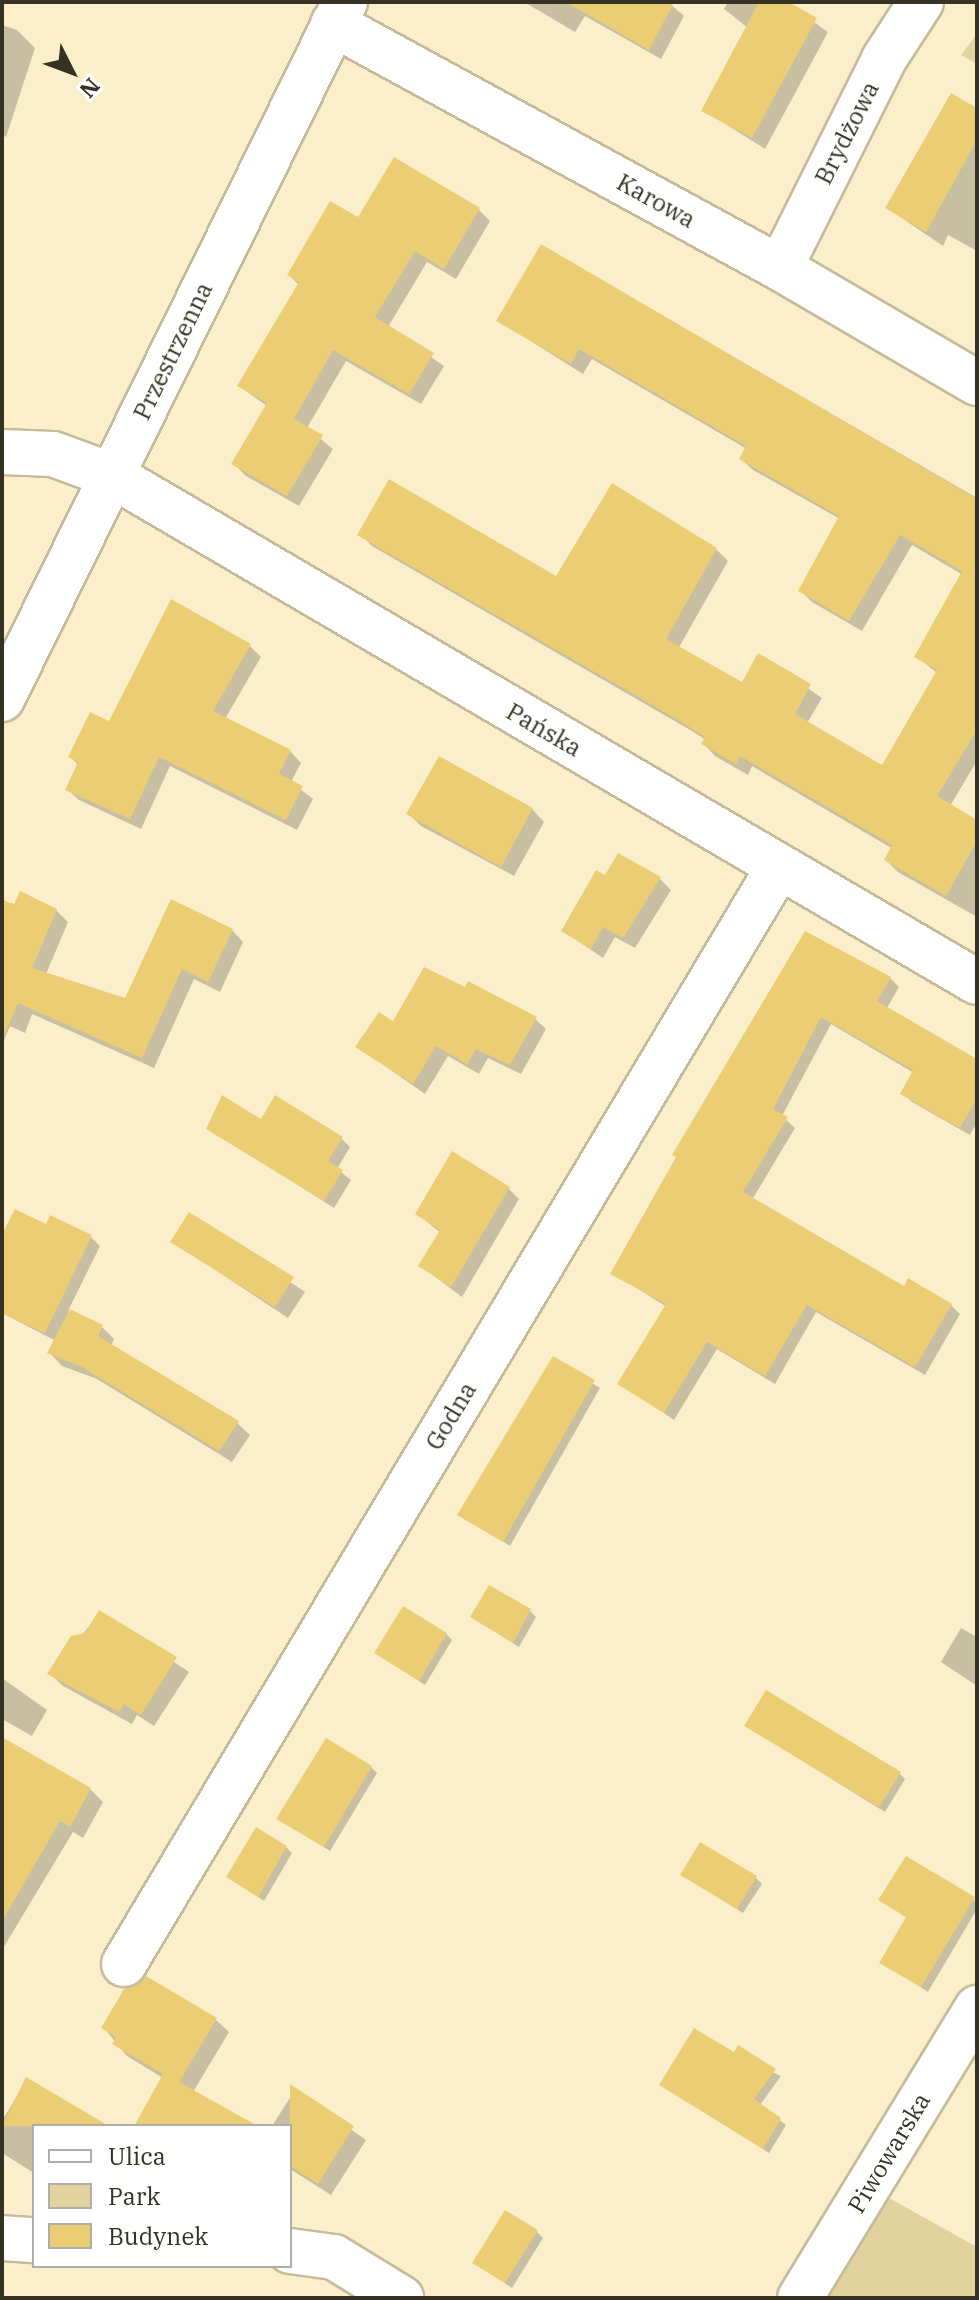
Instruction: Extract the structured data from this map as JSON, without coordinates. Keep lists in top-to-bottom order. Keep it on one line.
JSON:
{"streets":{"street":["Brydżowa","Karowa","Przestrzenna","Pańska","Godna","Piwowarska"]},"crossings":[["Brydżowa","Karowa"],["Karowa","Przestrzenna"],["Przestrzenna","Pańska"],["Pańska","Godna"]],"legend":["Ulica","Park","Budynek"],"north":"bottom right"}
